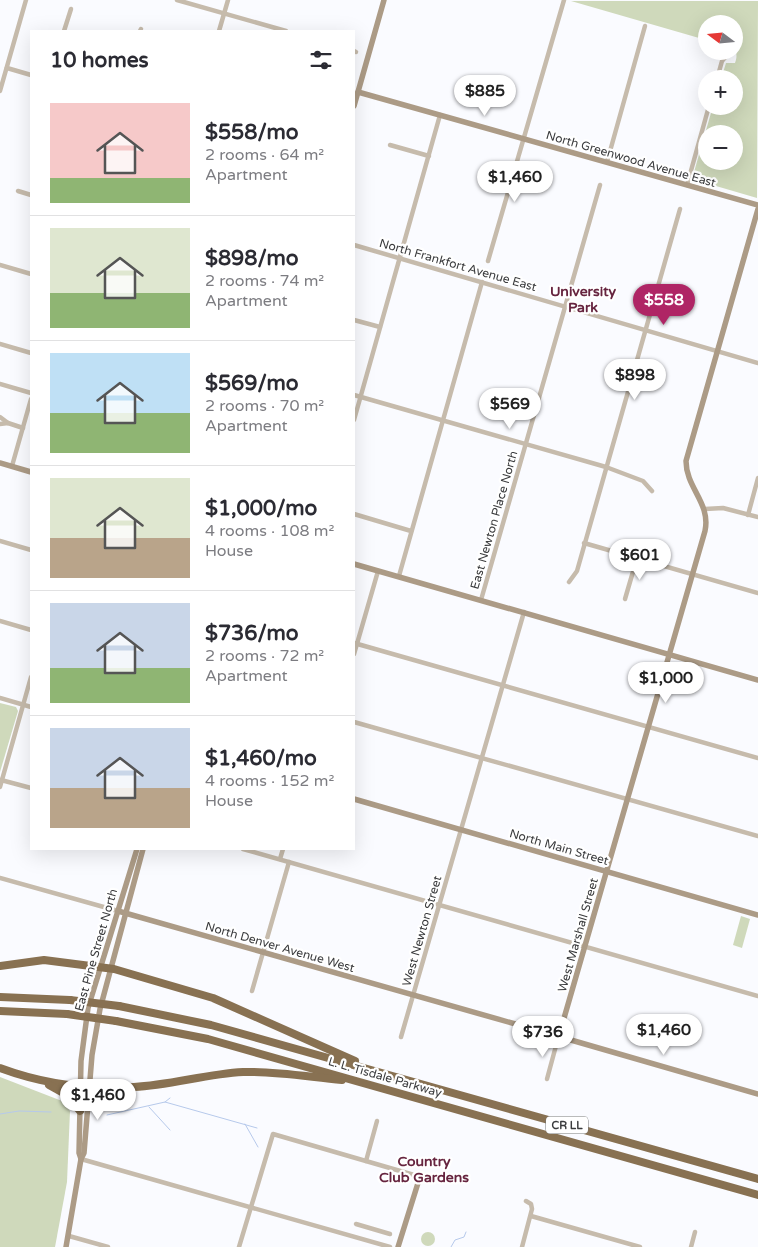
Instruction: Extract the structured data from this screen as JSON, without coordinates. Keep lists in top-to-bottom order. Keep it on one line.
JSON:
{"streets":{"highway":["L. L. Tisdale Parkway","CR LL"],"street":["North Greenwood Avenue East","North Frankfort Avenue East","East Newton Place North","North Main Street","West Newton Street","West Marshall Street","North Denver Avenue West","East Pine Street North"]},"crossings":[["North Frankfort Avenue East","East Newton Place North"],["North Main Street","West Newton Street"],["North Main Street","West Marshall Street"],["West Newton Street","North Denver Avenue West"],["North Denver Avenue West","East Pine Street North"]],"districts":["University Park","Country Club Gardens"],"north":"left","page":{"map_buttons":["+","−"],"heading":"10 homes","price":["$885","$1,460","$558","$898","$569","$601","$1,000","$1,460","$736","$1,460"],"list":[{"name":"$558/mo","note":"2 rooms · 64 m² · Apartment"},{"name":"$898/mo","note":"2 rooms · 74 m² · Apartment"},{"name":"$569/mo","note":"2 rooms · 70 m² · Apartment"},{"name":"$1,000/mo","note":"4 rooms · 108 m² · House"},{"name":"$736/mo","note":"2 rooms · 72 m² · Apartment"},{"name":"$1,460/mo","note":"4 rooms · 152 m² · House"}]}}
